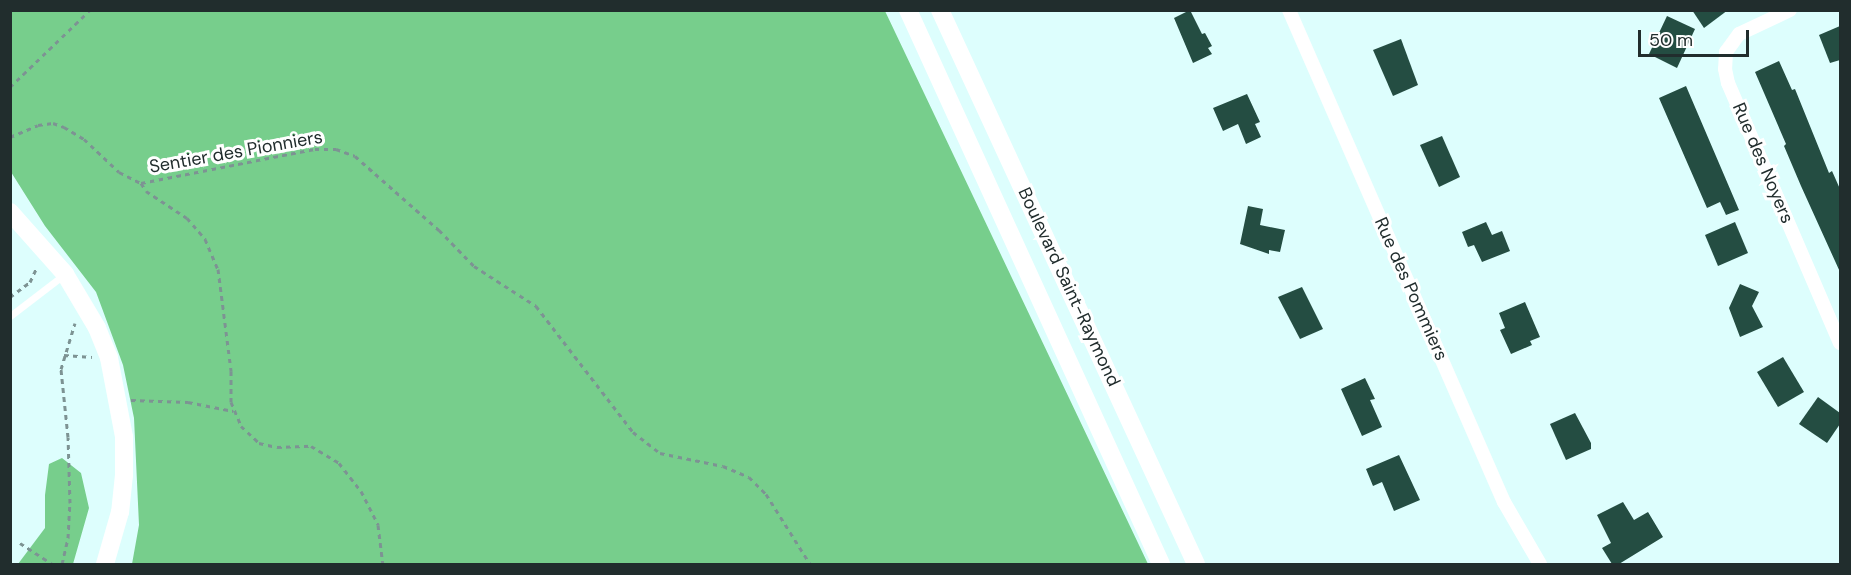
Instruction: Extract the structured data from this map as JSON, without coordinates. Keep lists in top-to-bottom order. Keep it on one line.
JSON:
{"streets":{"main road":["Boulevard Saint-Raymond"],"street":["Rue des Noyers","Rue des Pommiers"],"path":["Sentier des Pionniers"]},"scale_bar":"50 m"}
